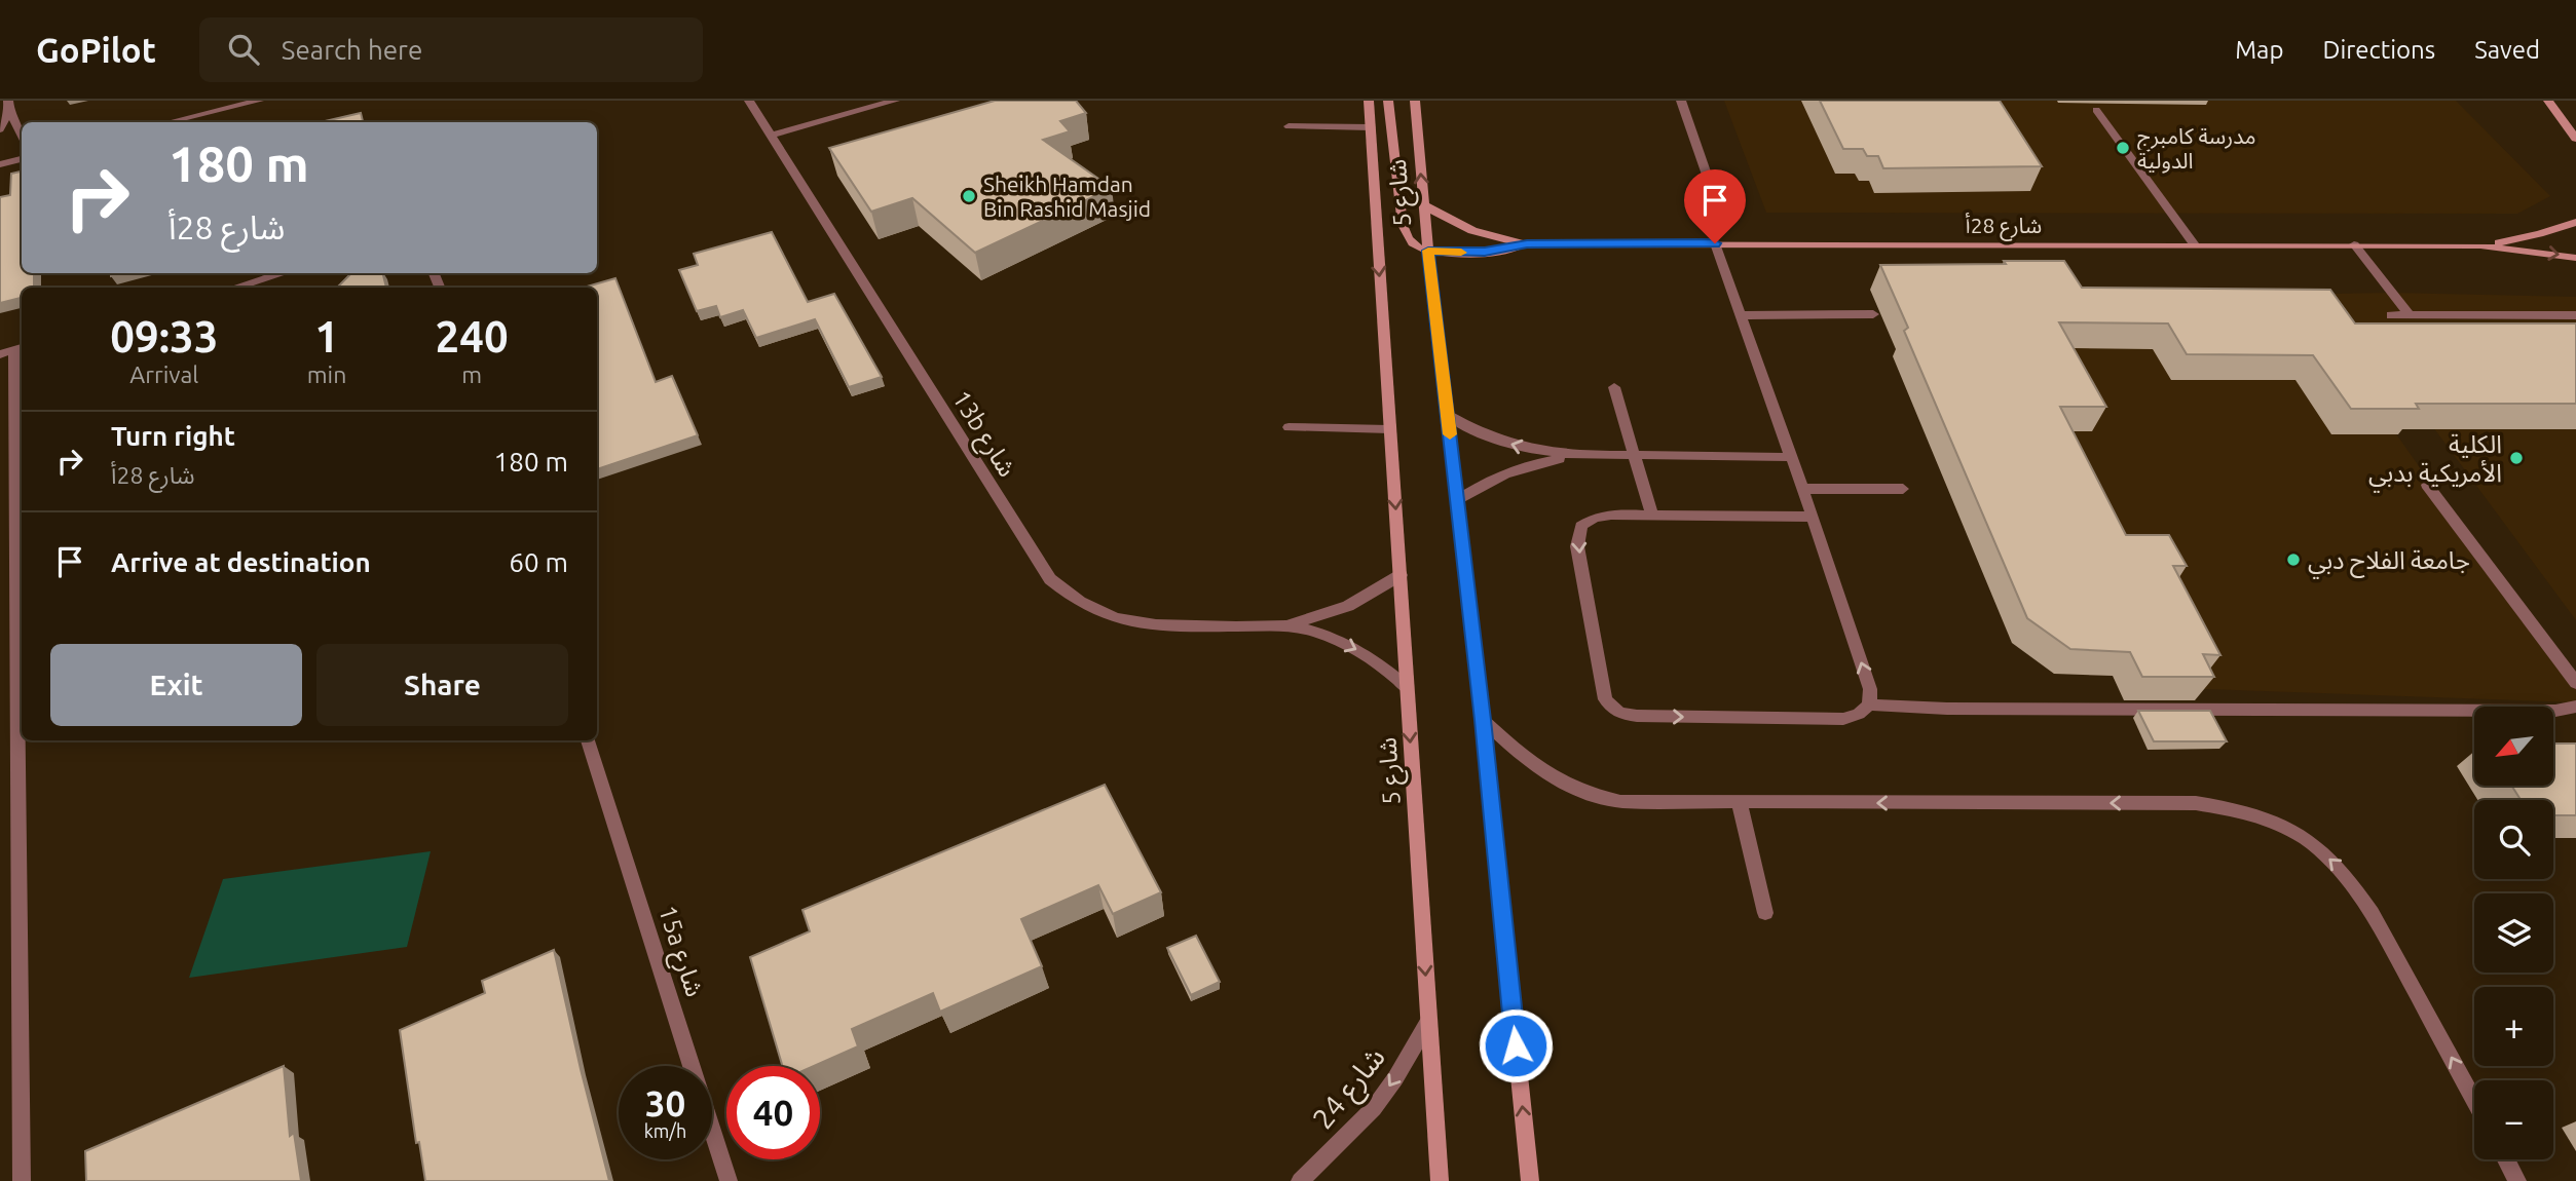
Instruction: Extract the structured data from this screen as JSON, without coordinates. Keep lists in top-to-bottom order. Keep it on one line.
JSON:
{"streets":{"street":["شارع 5","شارع 28أ","13b شارع","15a شارع","شارع 24"]},"crossings":[["شارع 5","شارع 28أ"],["شارع 5","13b شارع"],["شارع 5","شارع 24"]],"one_way":["شارع 24"],"places":["مدرسة كامبرج الدولية","Sheikh Hamdan Bin Rashid Masjid","الكلية الأمريكية بدبي","جامعة الفلاح دبي"],"north":"bottom left","page":{"header":"GoPilot","search":"Search here","nav":["Map","Directions","Saved"],"turn":["180 m","شارع 28أ"],"eta":["09:33","Arrival","1","min","240","m"],"list":[{"name":"Turn right","note":"شارع 28أ","value":"180 m"},{"name":"Arrive at destination","value":"60 m"}],"buttons":["Exit","Share"],"map_buttons":["+","−"],"speed":"30 km/h","limit":"40"}}
